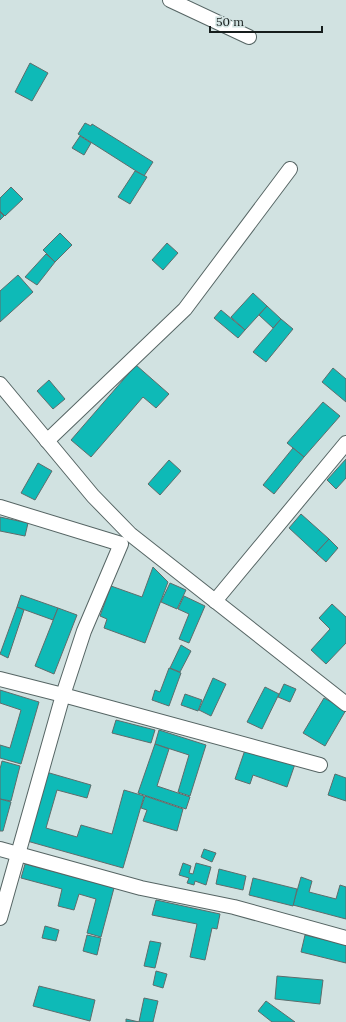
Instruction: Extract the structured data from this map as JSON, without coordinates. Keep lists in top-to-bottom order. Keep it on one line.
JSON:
{"scale_bar":"50 m"}
